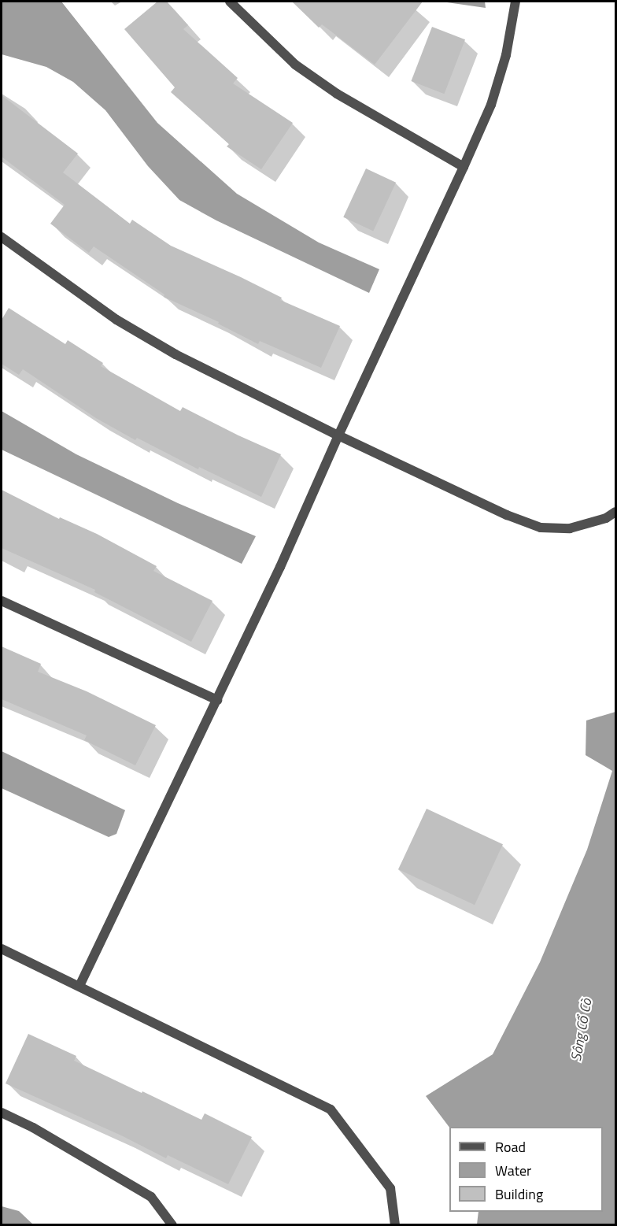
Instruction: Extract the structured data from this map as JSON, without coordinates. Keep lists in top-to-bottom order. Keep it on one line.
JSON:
{"water":["Sông Cổ Cò"],"legend":["Road","Water","Building"]}
